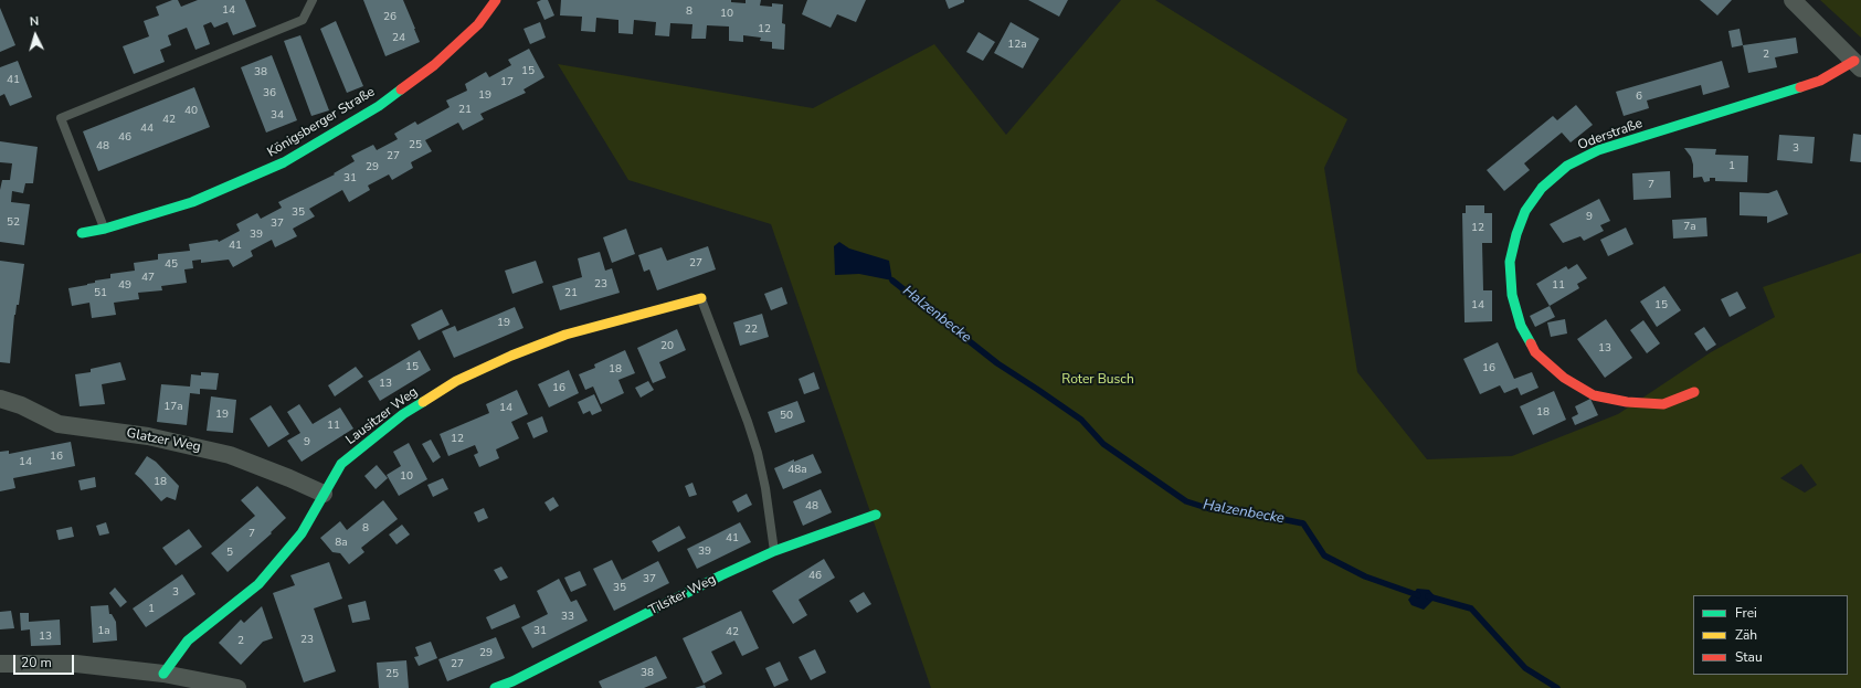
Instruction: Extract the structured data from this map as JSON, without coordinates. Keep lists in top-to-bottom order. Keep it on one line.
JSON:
{"streets":{"street":["Königsberger Straße","Oderstraße","Lausitzer Weg","Glatzer Weg","Tilsiter Weg"]},"crossings":[["Lausitzer Weg","Glatzer Weg"]],"water":["Halzenbecke"],"parks":["Roter Busch"],"house_numbers":["14","8","10","26","12","24","12a","2","15","38","41","17","36","19","6","21","40","34","42","44","46","25","48","3","27","1","29","31","7","35","9","52","37","7a","12","39","41","27","45","47","23","49","11","51","21","14","15","19","22","20","13","15","16","18","13","16","17a","14","18","19","50","11","12","9","16","14","48a","10","18","48","8","7","41","8a","39","5","46","37","35","3","1","33","1a","31","42","13","23","2","29","27","38","25"],"legend":["Frei","Zäh","Stau"],"scale_bar":"20 m","north":"top"}
